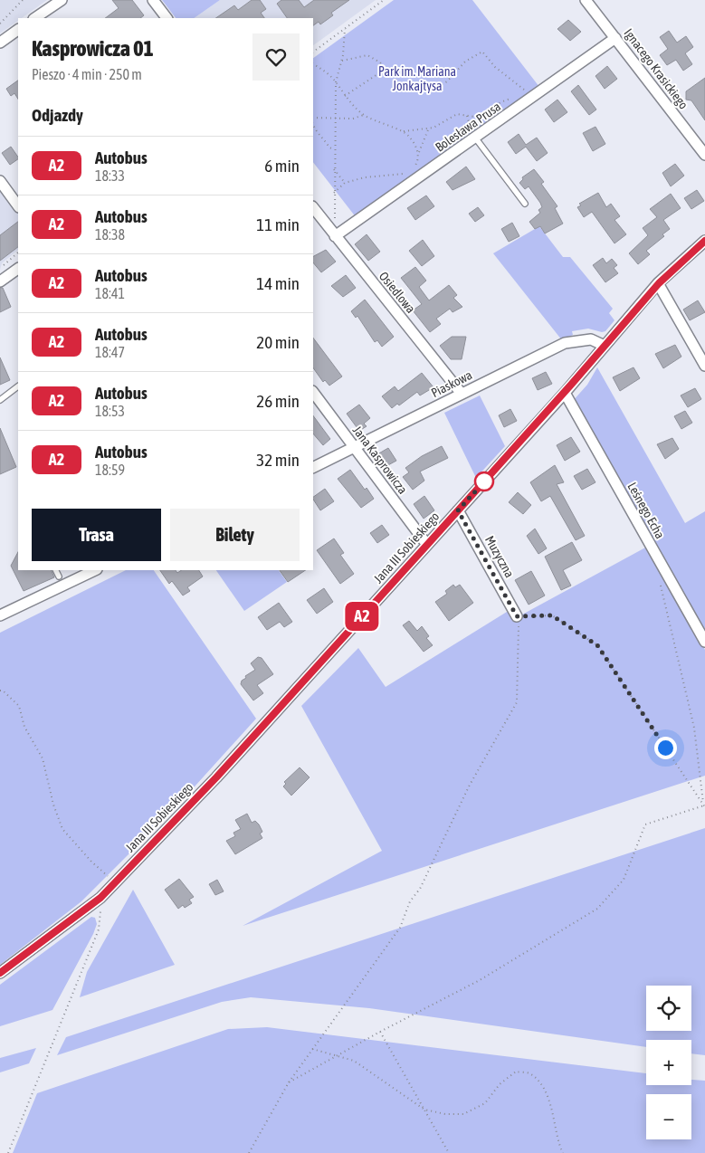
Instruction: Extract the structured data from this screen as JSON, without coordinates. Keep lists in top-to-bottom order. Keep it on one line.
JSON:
{"streets":{"street":["Ignacego Krasickiego","Bolesława Prusa","Osiedlowa","Piaskowa","Jana Kasprowicza","Leśnego Echa","Jana III Sobieskiego","Muzyczna"]},"crossings":[["Ignacego Krasickiego","Bolesława Prusa"],["Bolesława Prusa","Osiedlowa"],["Osiedlowa","Piaskowa"],["Piaskowa","Jana Kasprowicza"],["Piaskowa","Jana III Sobieskiego"],["Jana Kasprowicza","Jana III Sobieskiego"],["Leśnego Echa","Jana III Sobieskiego"],["Jana III Sobieskiego","Muzyczna"]],"parks":["Park im. Mariana Jonkajtysa"],"lines":["bus line A2"],"page":{"on_map":"A2","heading":[["Kasprowicza 01","Pieszo · 4 min · 250 m"],"Odjazdy"],"list":[{"mark":"A2","name":"Autobus","note":"18:33","value":"6 min"},{"mark":"A2","name":"Autobus","note":"18:38","value":"11 min"},{"mark":"A2","name":"Autobus","note":"18:41","value":"14 min"},{"mark":"A2","name":"Autobus","note":"18:47","value":"20 min"},{"mark":"A2","name":"Autobus","note":"18:53","value":"26 min"},{"mark":"A2","name":"Autobus","note":"18:59","value":"32 min"}],"buttons":["Trasa","Bilety"],"map_buttons":["+","−"]}}
